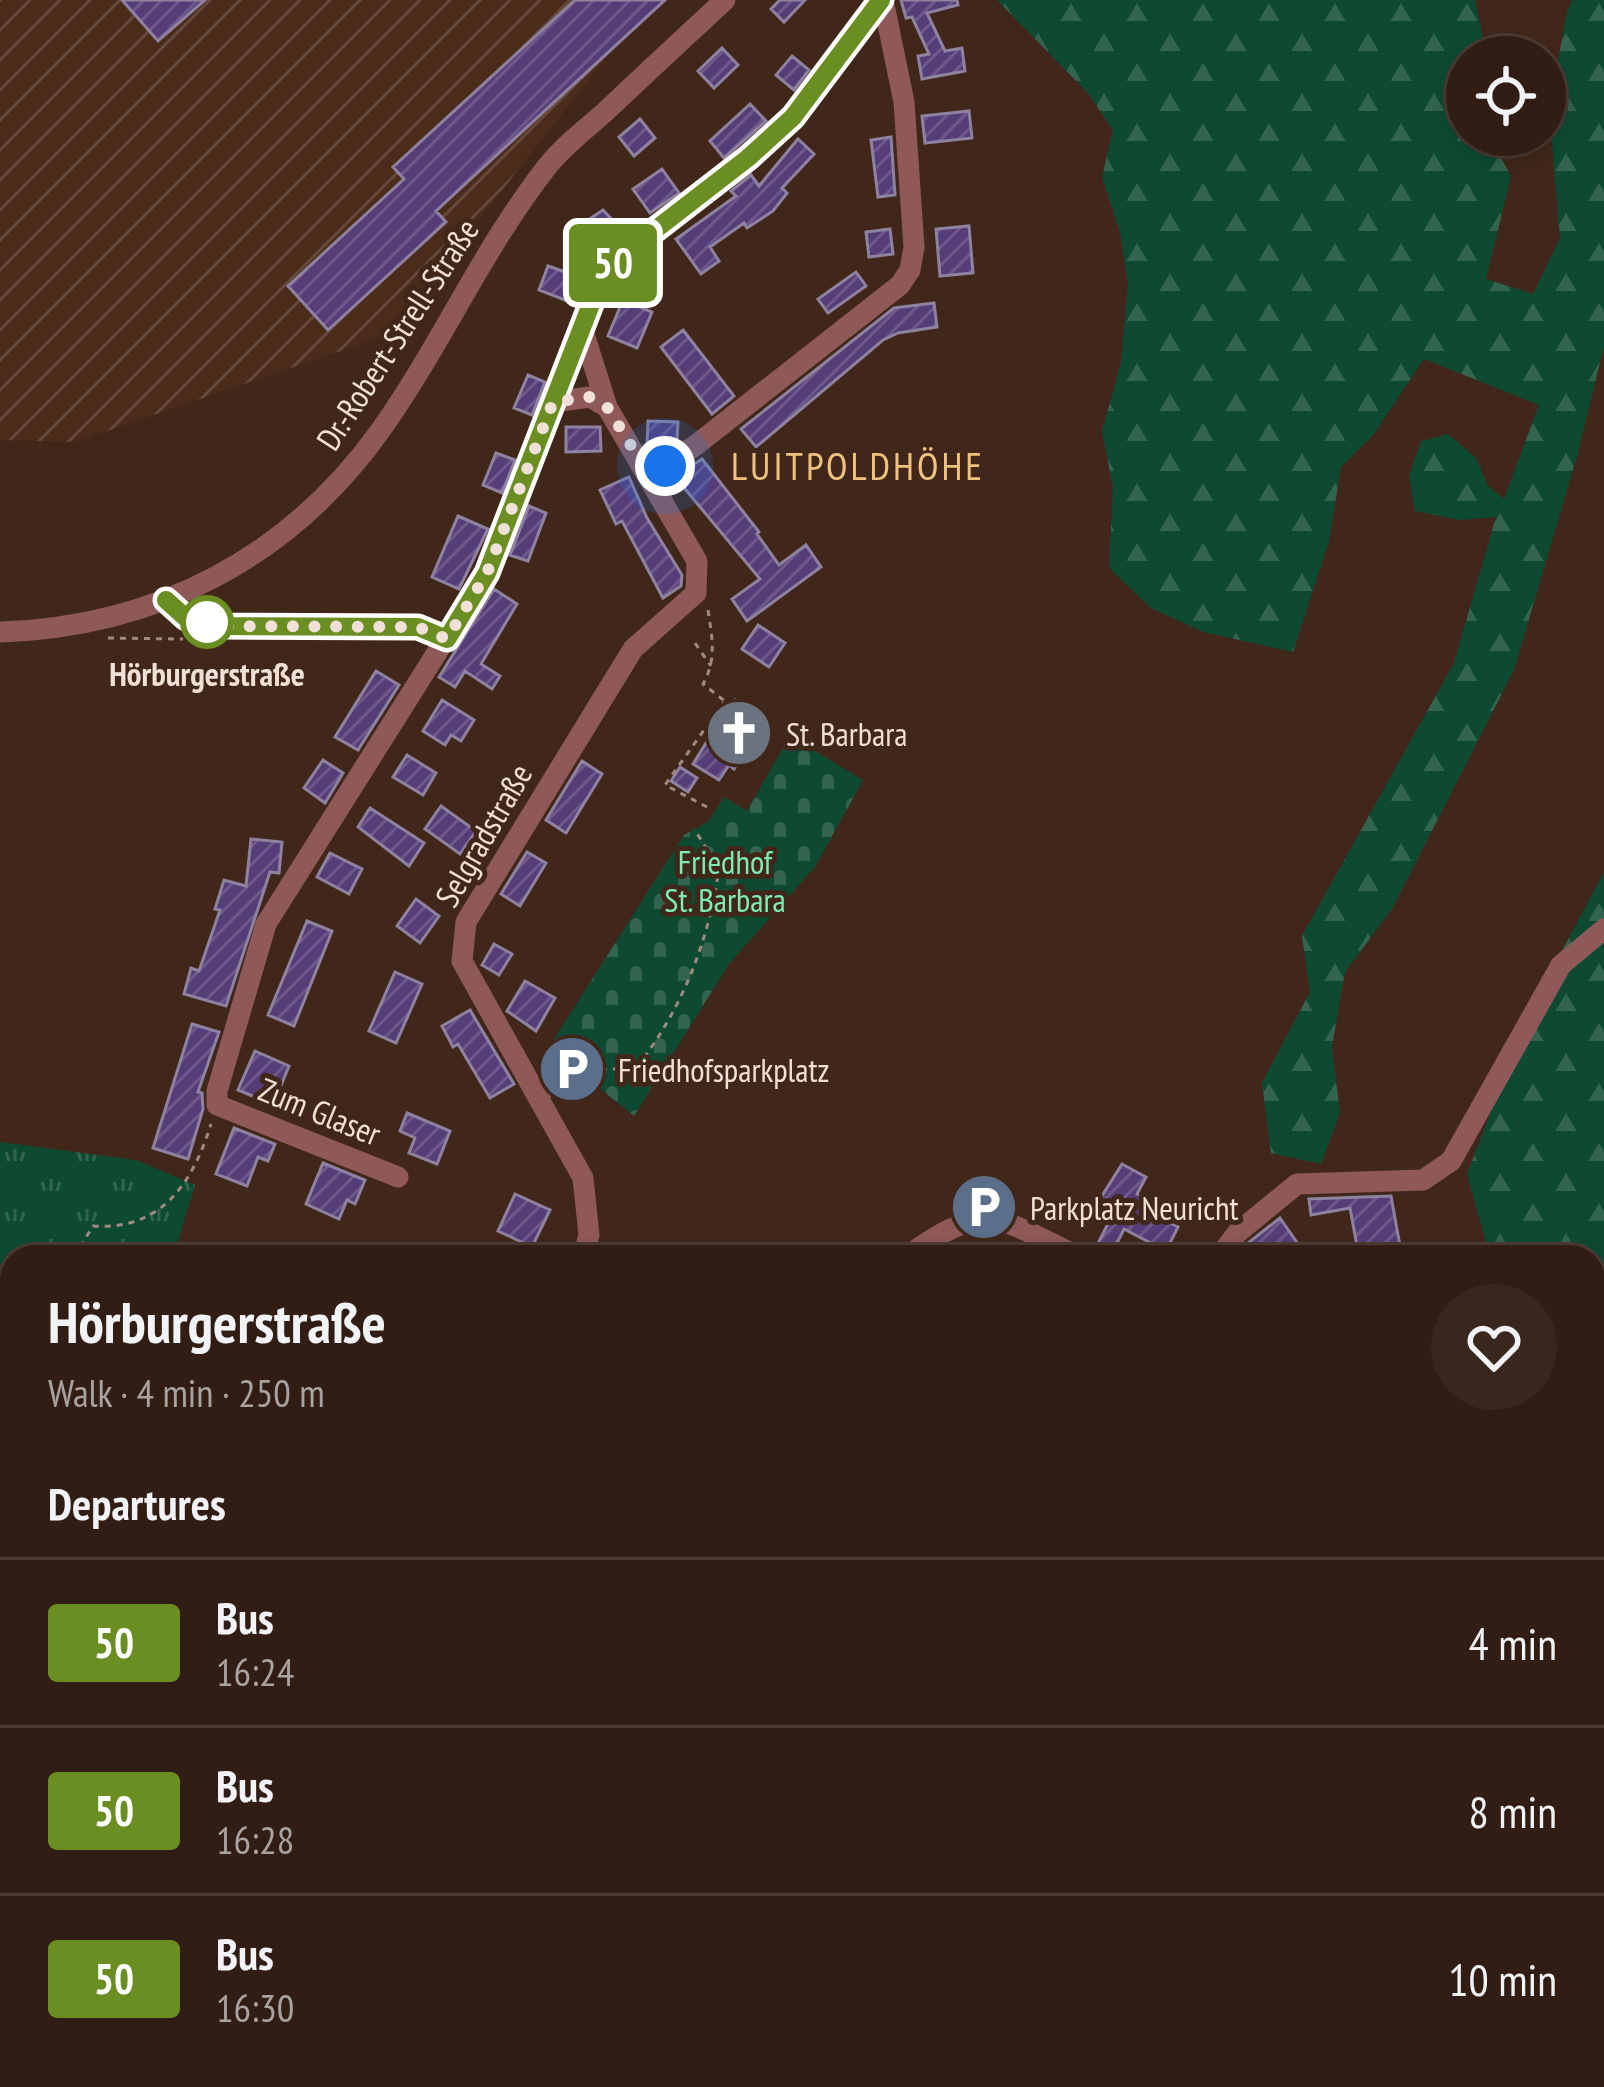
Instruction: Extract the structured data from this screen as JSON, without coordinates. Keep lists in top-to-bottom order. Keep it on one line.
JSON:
{"streets":{"street":["Dr.-Robert-Strell-Straße","Selgradstraße","Zum Glaser"]},"districts":["LUITPOLDHÖHE"],"parks":["Friedhof St. Barbara"],"places":{"other":["Hörburgerstraße"],"church":["St. Barbara"],"parking":["Friedhofsparkplatz","Parkplatz Neuricht"]},"lines":["bus line 50"],"page":{"on_map":"50","heading":[["Hörburgerstraße","Walk · 4 min · 250 m"],"Departures"],"list":[{"mark":"50","name":"Bus","note":"16:24","value":"4 min"},{"mark":"50","name":"Bus","note":"16:28","value":"8 min"},{"mark":"50","name":"Bus","note":"16:30","value":"10 min"}]}}
